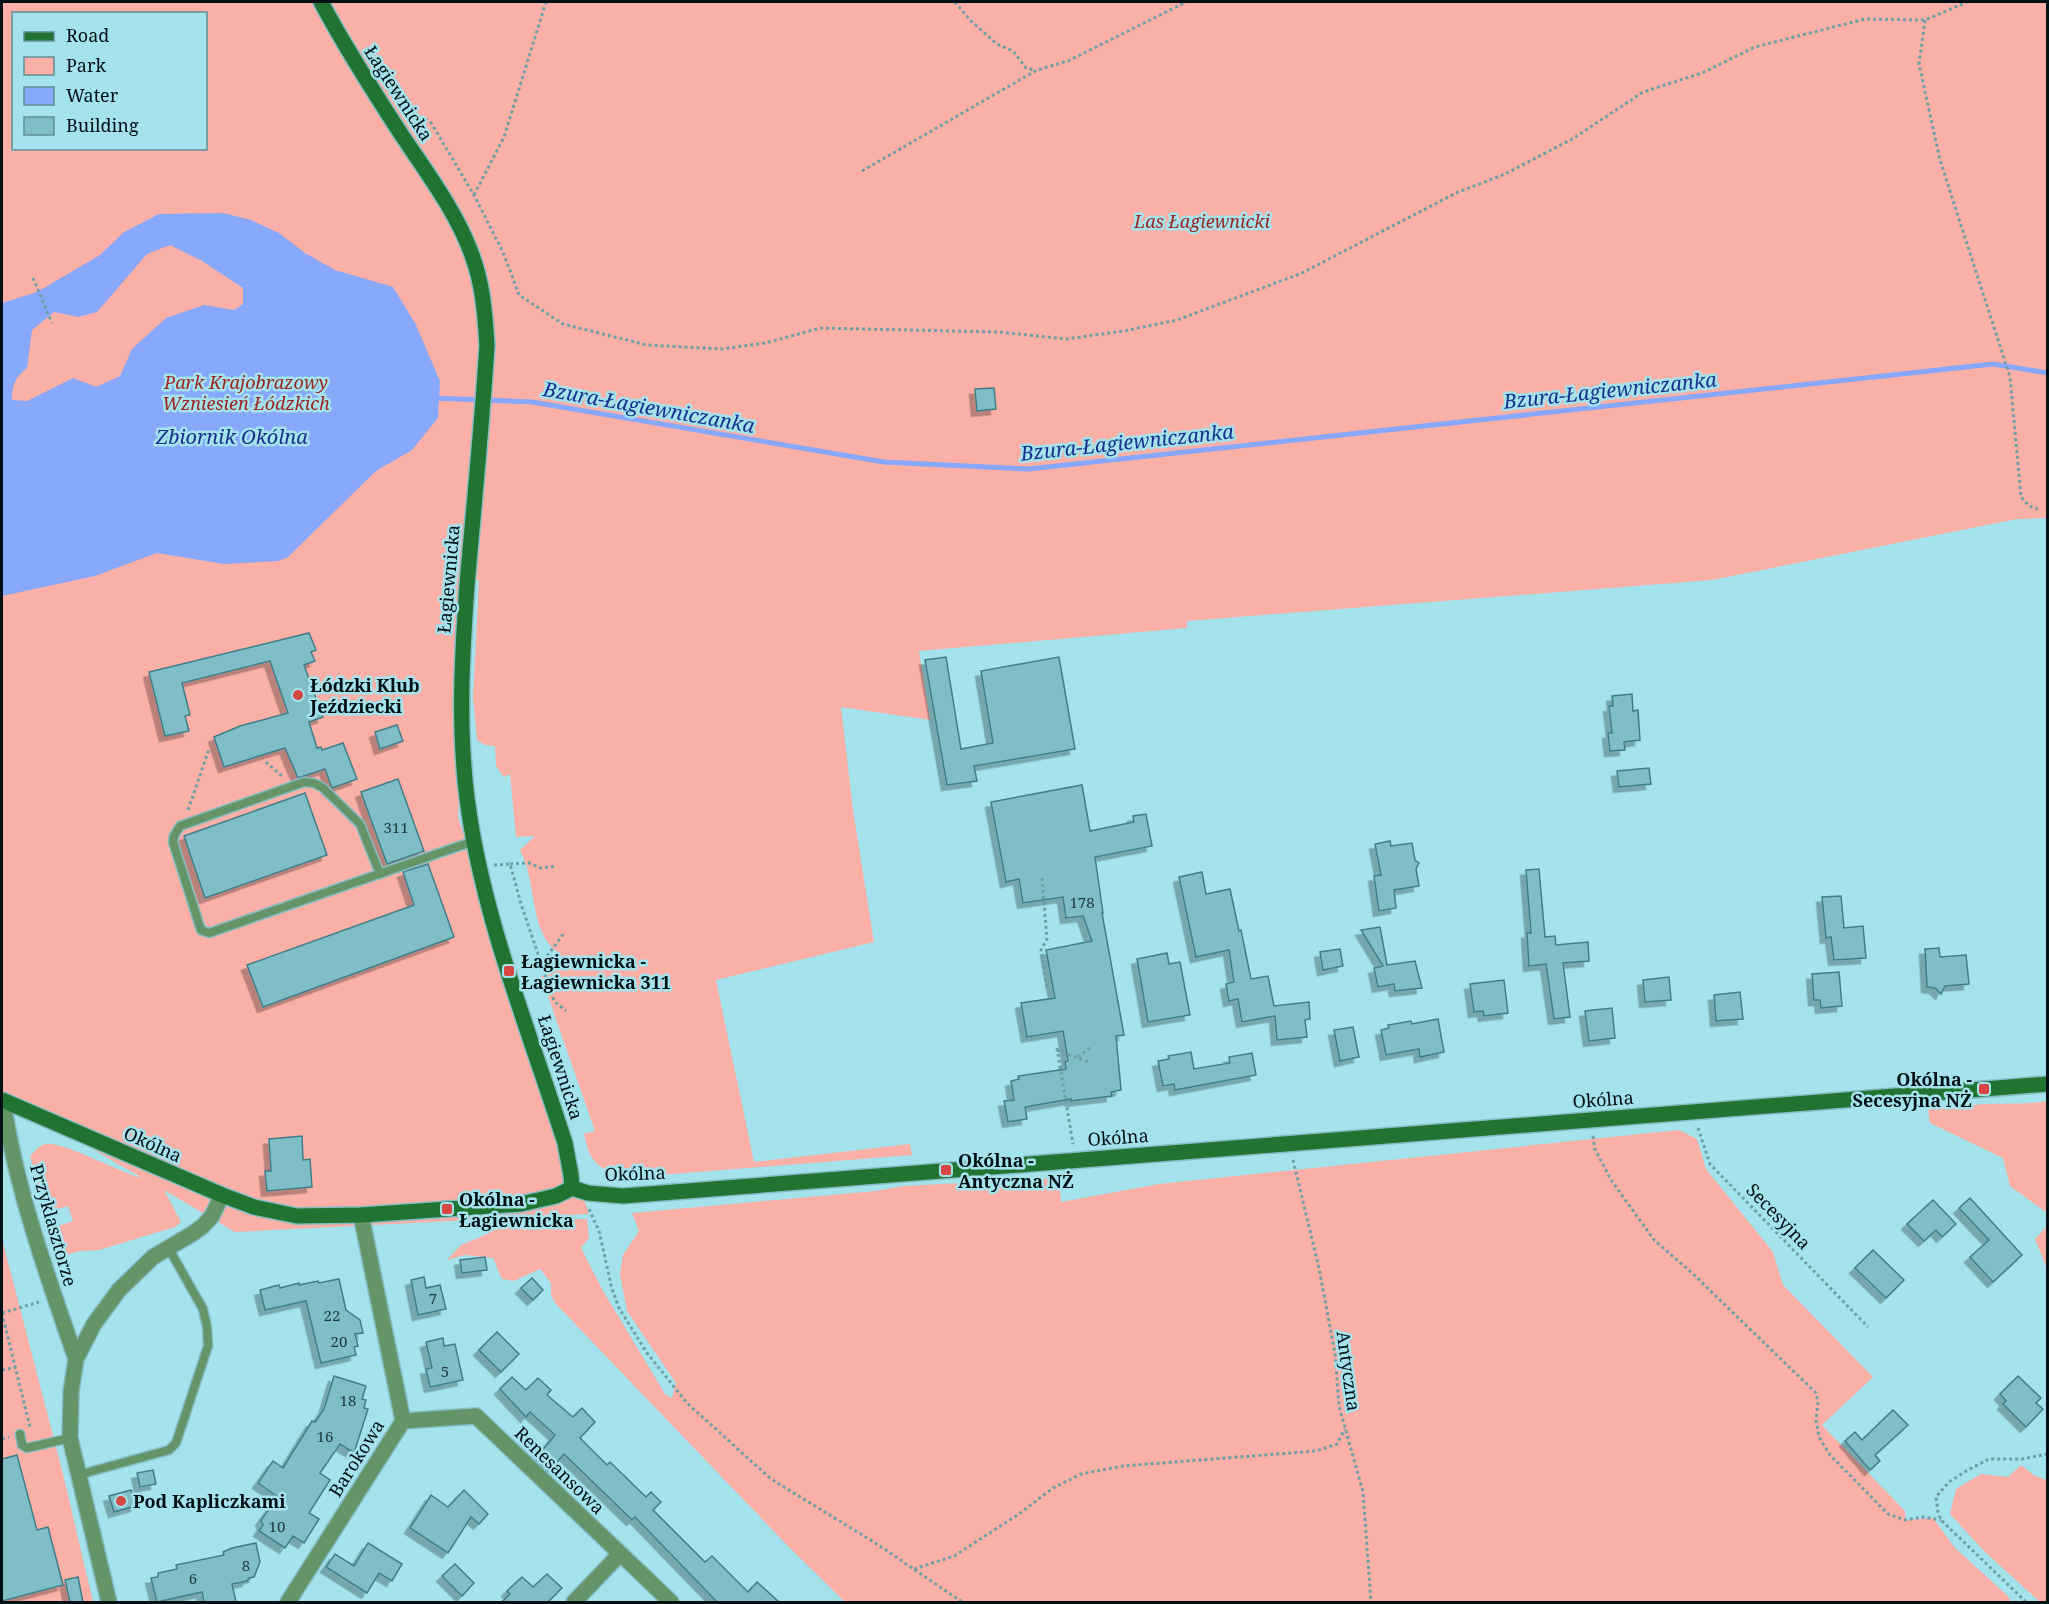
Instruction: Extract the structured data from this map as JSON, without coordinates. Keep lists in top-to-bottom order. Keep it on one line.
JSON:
{"streets":{"street":["Łagiewnicka","Okólna","Przyklasztorze","Barokowa","Renesansowa"],"path":["Secesyjna","Antyczna"]},"crossings":[["Łagiewnicka","Okólna"],["Okólna","Secesyjna"],["Okólna","Przyklasztorze"],["Okólna","Antyczna"],["Okólna","Barokowa"],["Barokowa","Renesansowa"]],"water":["Bzura-Łagiewniczanka","Zbiornik Okólna"],"parks":["Las Łagiewnicki","Park Krajobrazowy Wzniesień Łódzkich"],"places":{"other":["Łódzki Klub Jeździecki","Pod Kapliczkami"],"transit":["Łagiewnicka - Łagiewnicka 311","Okólna - Secesyjna NŻ","Okólna - Antyczna NŻ","Okólna - Łagiewnicka"]},"house_numbers":["311","178","7","22","20","5","18","16","10","8","6"],"legend":["Road","Park","Water","Building"]}
